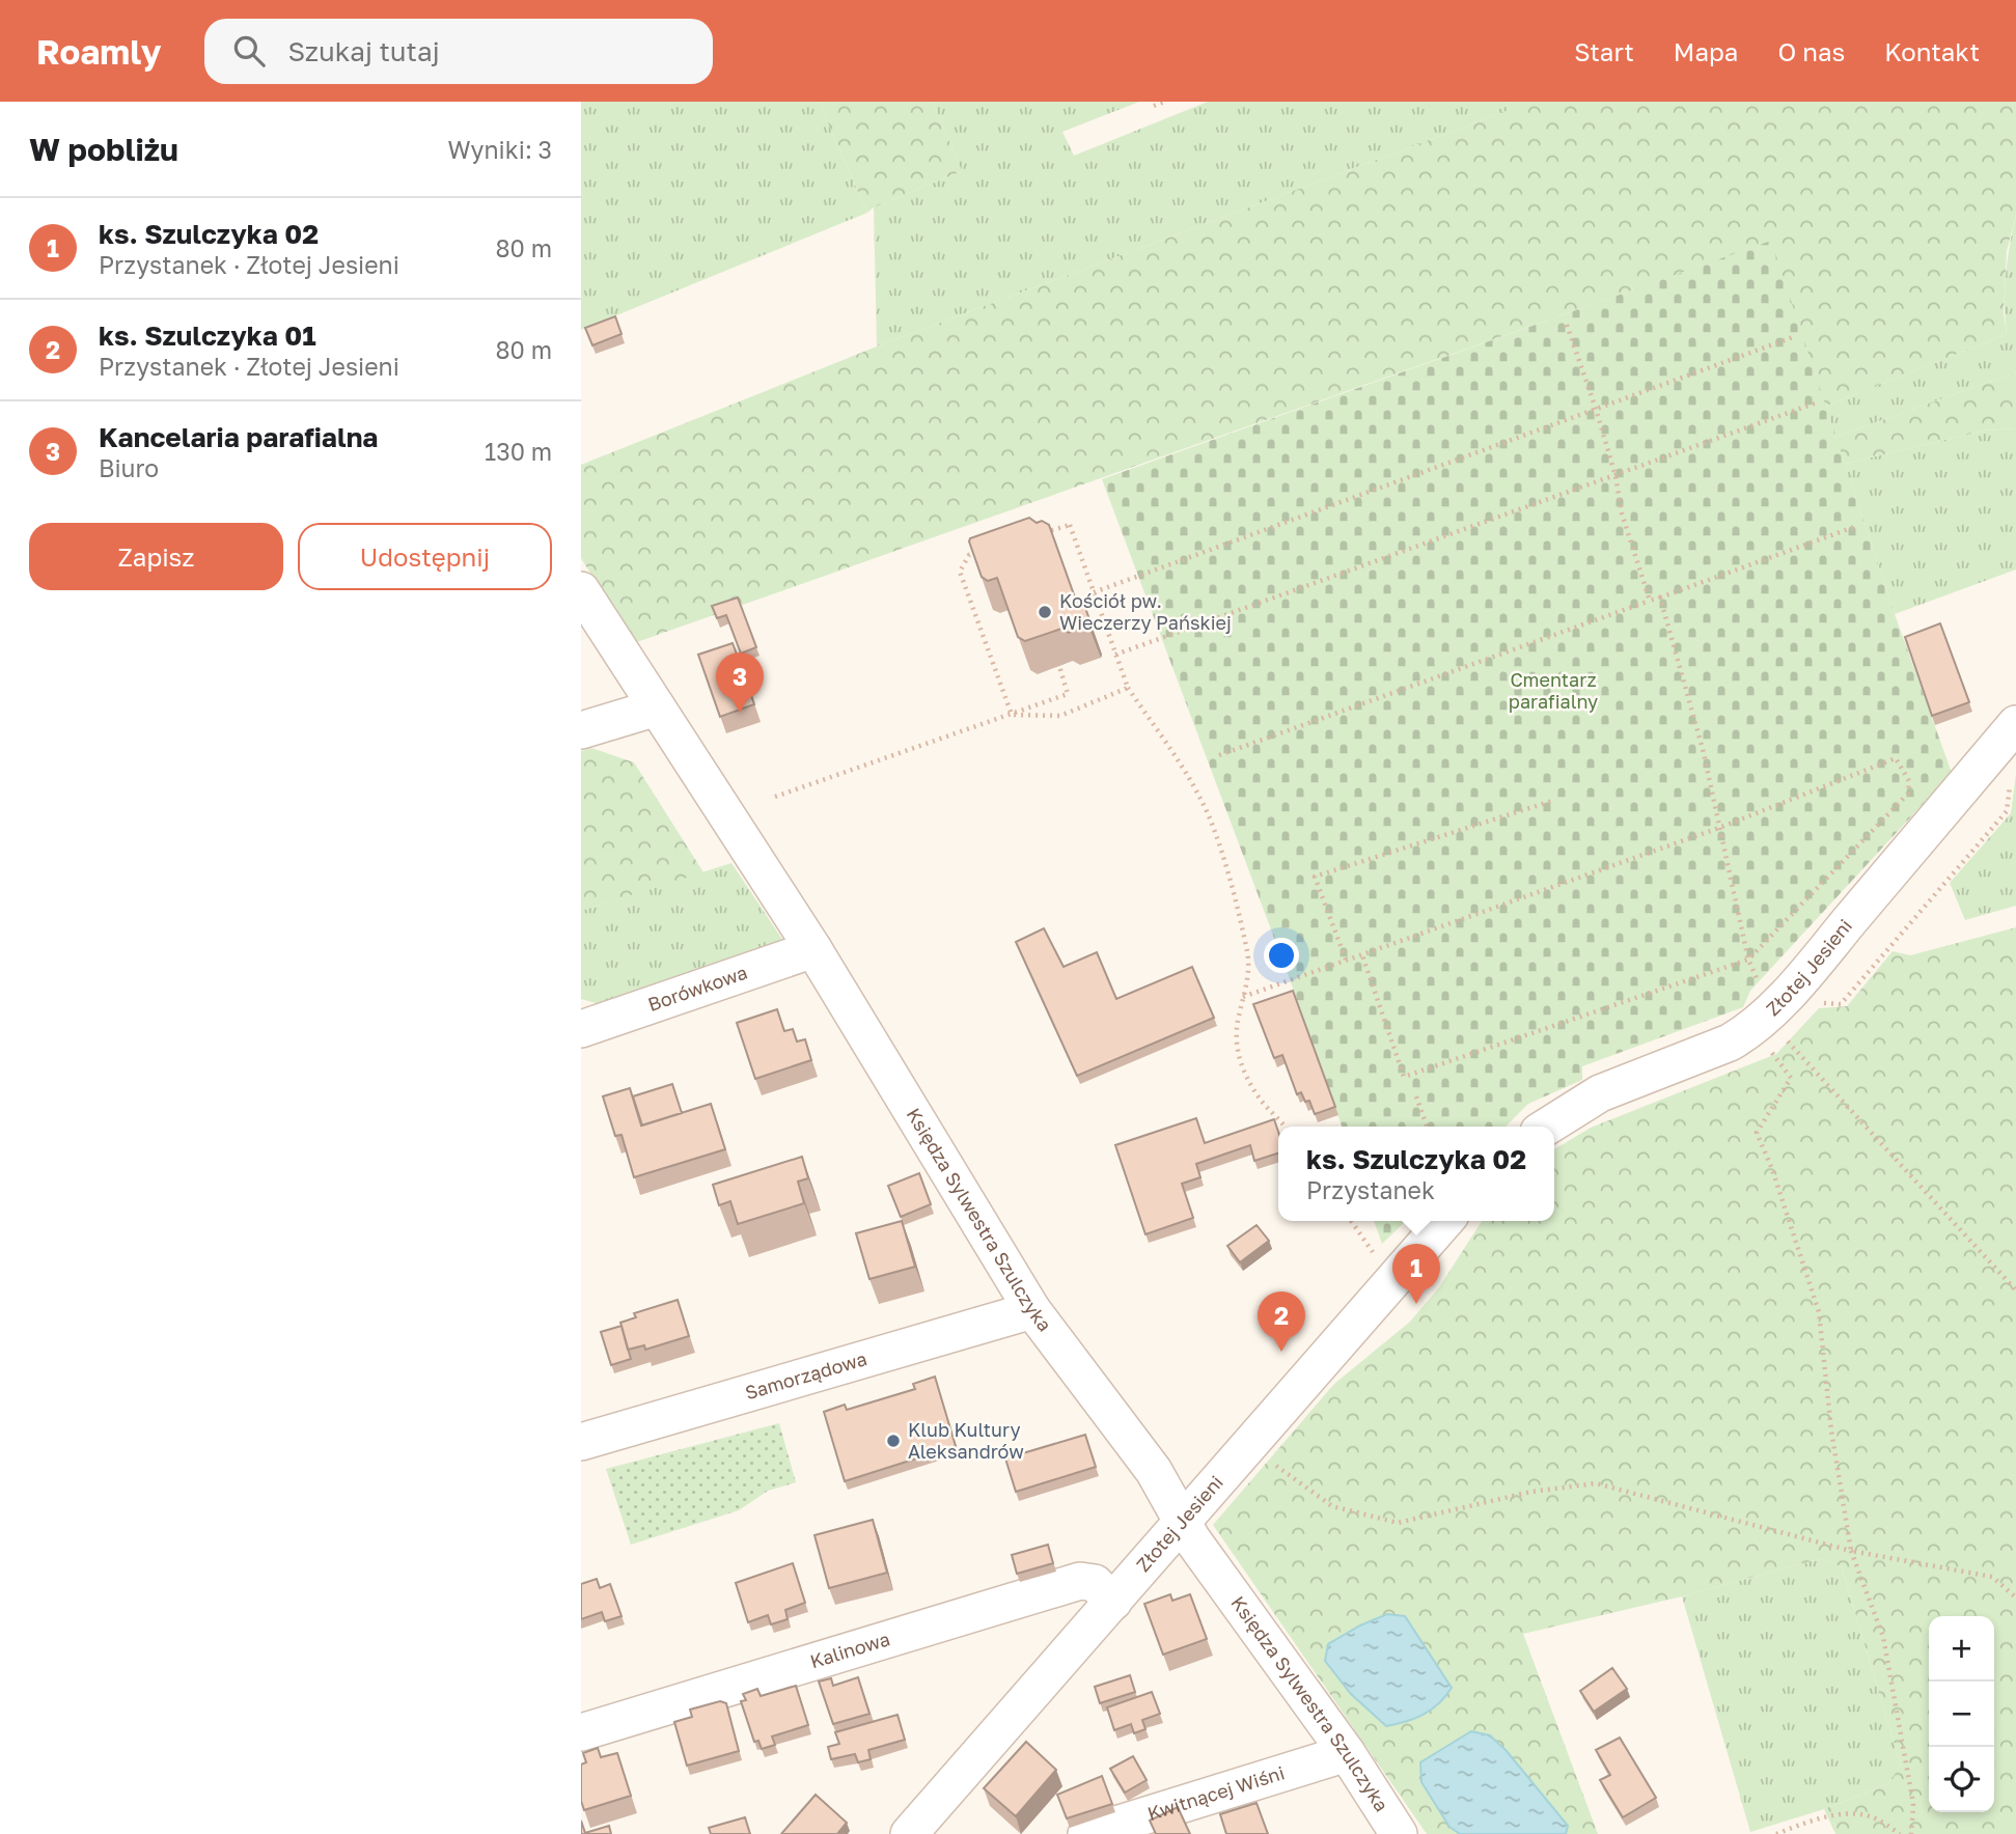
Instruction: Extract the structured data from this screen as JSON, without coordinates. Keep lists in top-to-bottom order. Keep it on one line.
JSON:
{"streets":{"street":["Złotej Jesieni","Borówkowa","Księdza Sylwestra Szulczyka","Samorządowa","Kalinowa","Kwitnącej Wiśni"]},"crossings":[["Złotej Jesieni","Księdza Sylwestra Szulczyka"],["Złotej Jesieni","Kalinowa"],["Borówkowa","Księdza Sylwestra Szulczyka"],["Księdza Sylwestra Szulczyka","Samorządowa"],["Księdza Sylwestra Szulczyka","Kwitnącej Wiśni"]],"parks":["Cmentarz parafialny"],"places":["Kościół pw. Wieczerzy Pańskiej","Klub Kultury Aleksandrów"],"page":{"header":"Roamly","search":"Szukaj tutaj","nav":["Start","Mapa","O nas","Kontakt"],"heading":["W pobliżu","Wyniki: 3"],"list":[{"mark":"1","name":"ks. Szulczyka 02","note":"Przystanek · Złotej Jesieni","value":"80 m"},{"mark":"2","name":"ks. Szulczyka 01","note":"Przystanek · Złotej Jesieni","value":"80 m"},{"mark":"3","name":"Kancelaria parafialna","note":"Biuro","value":"130 m"}],"buttons":["Zapisz","Udostępnij"],"pins":["3","1","2"],"popup":["ks. Szulczyka 02","Przystanek"],"map_buttons":["+","−"]}}
